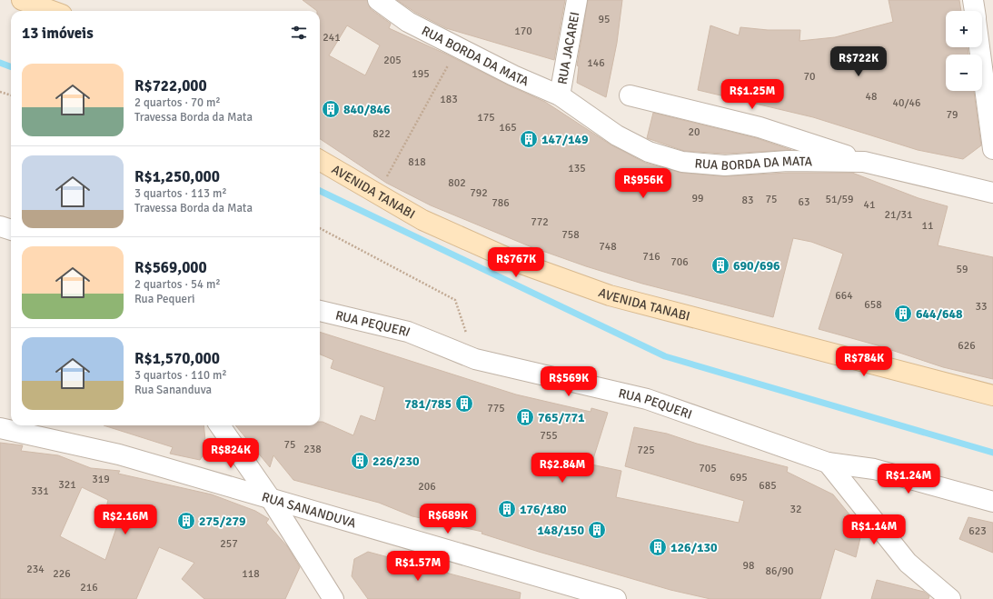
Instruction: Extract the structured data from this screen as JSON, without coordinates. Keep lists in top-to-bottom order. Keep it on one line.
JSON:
{"streets":{"street":["RUA JACAREI","RUA BORDA DA MATA","AVENIDA TANABI","RUA PEQUERI","RUA SANANDUVA"]},"crossings":[["RUA JACAREI","RUA BORDA DA MATA"]],"places":{"building":["840/846","147/149","690/696","644/648","781/785","765/771","226/230","176/180","275/279","148/150","126/130"]},"house_numbers":["95","170","241","205","146","195","70","48","183","40/46","79","175","165","20","822","818","135","802","792","99","75","51/59","83","63","786","41","21/31","772","11","758","748","716","706","59","664","658","33","626","775","755","75","238","725","705","695","319","321","685","206","331","32","623","257","98","234","86/90","226","118","216"],"page":{"map_buttons":["+","−"],"heading":"13 imóveis","price":["R$722K","R$1.25M","R$956K","R$767K","R$784K","R$569K","R$824K","R$2.84M","R$1.24M","R$689K","R$2.16M","R$1.14M","R$1.57M"],"list":[{"name":"R$722,000","note":"2 quartos · 70 m² · Travessa Borda da Mata"},{"name":"R$1,250,000","note":"3 quartos · 113 m² · Travessa Borda da Mata"},{"name":"R$569,000","note":"2 quartos · 54 m² · Rua Pequeri"},{"name":"R$1,570,000","note":"3 quartos · 110 m² · Rua Sananduva"}]}}
